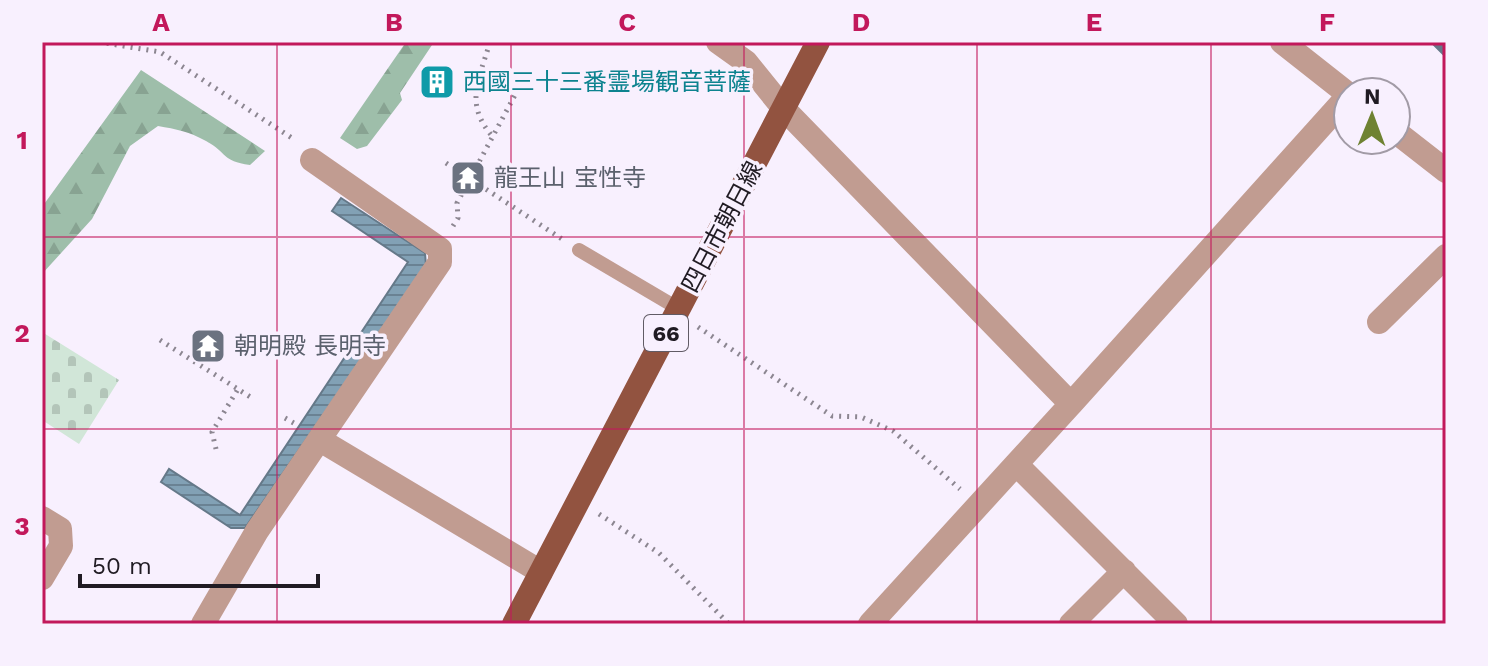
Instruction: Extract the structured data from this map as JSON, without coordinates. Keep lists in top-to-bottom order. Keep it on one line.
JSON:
{"streets":{"main road":["四日市朝日線","66"]},"places":{"building":["西國三十三番霊場観音菩薩"],"temple":["龍王山 宝性寺","朝明殿 長明寺"]},"scale_bar":"50 m","north":"top","grid":{"columns":["A","B","C","D","E","F"],"rows":["1","2","3"]}}
